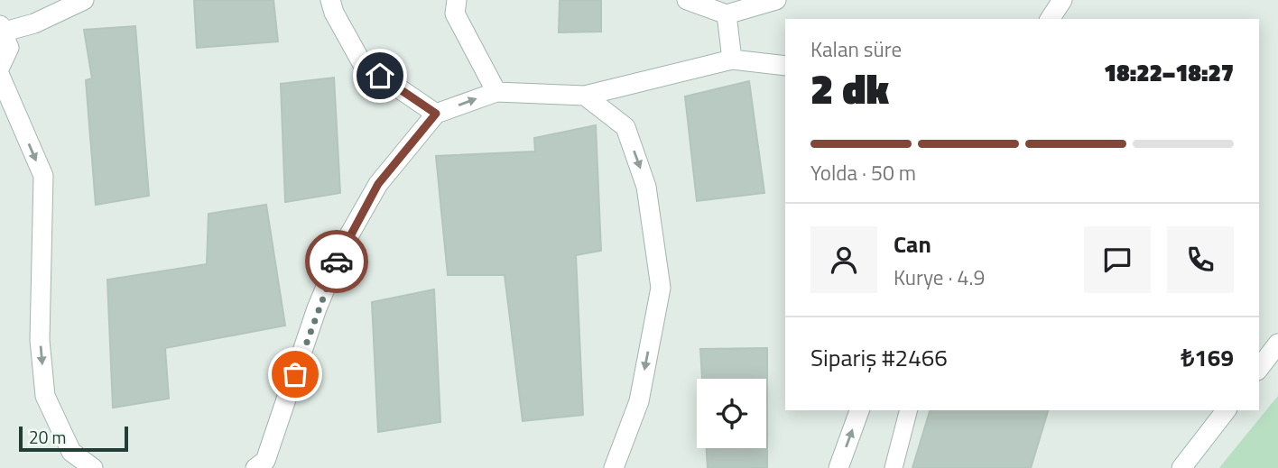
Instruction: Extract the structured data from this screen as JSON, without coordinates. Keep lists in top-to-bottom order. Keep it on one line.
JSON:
{"scale_bar":"20 m","page":{"heading":["2 dk","Kalan süre","18:22–18:27"],"panel":["Can","Kurye · 4.9","Sipariş #2466","₺169"],"bar":"Yolda · 50 m","scale":"20 m"}}
